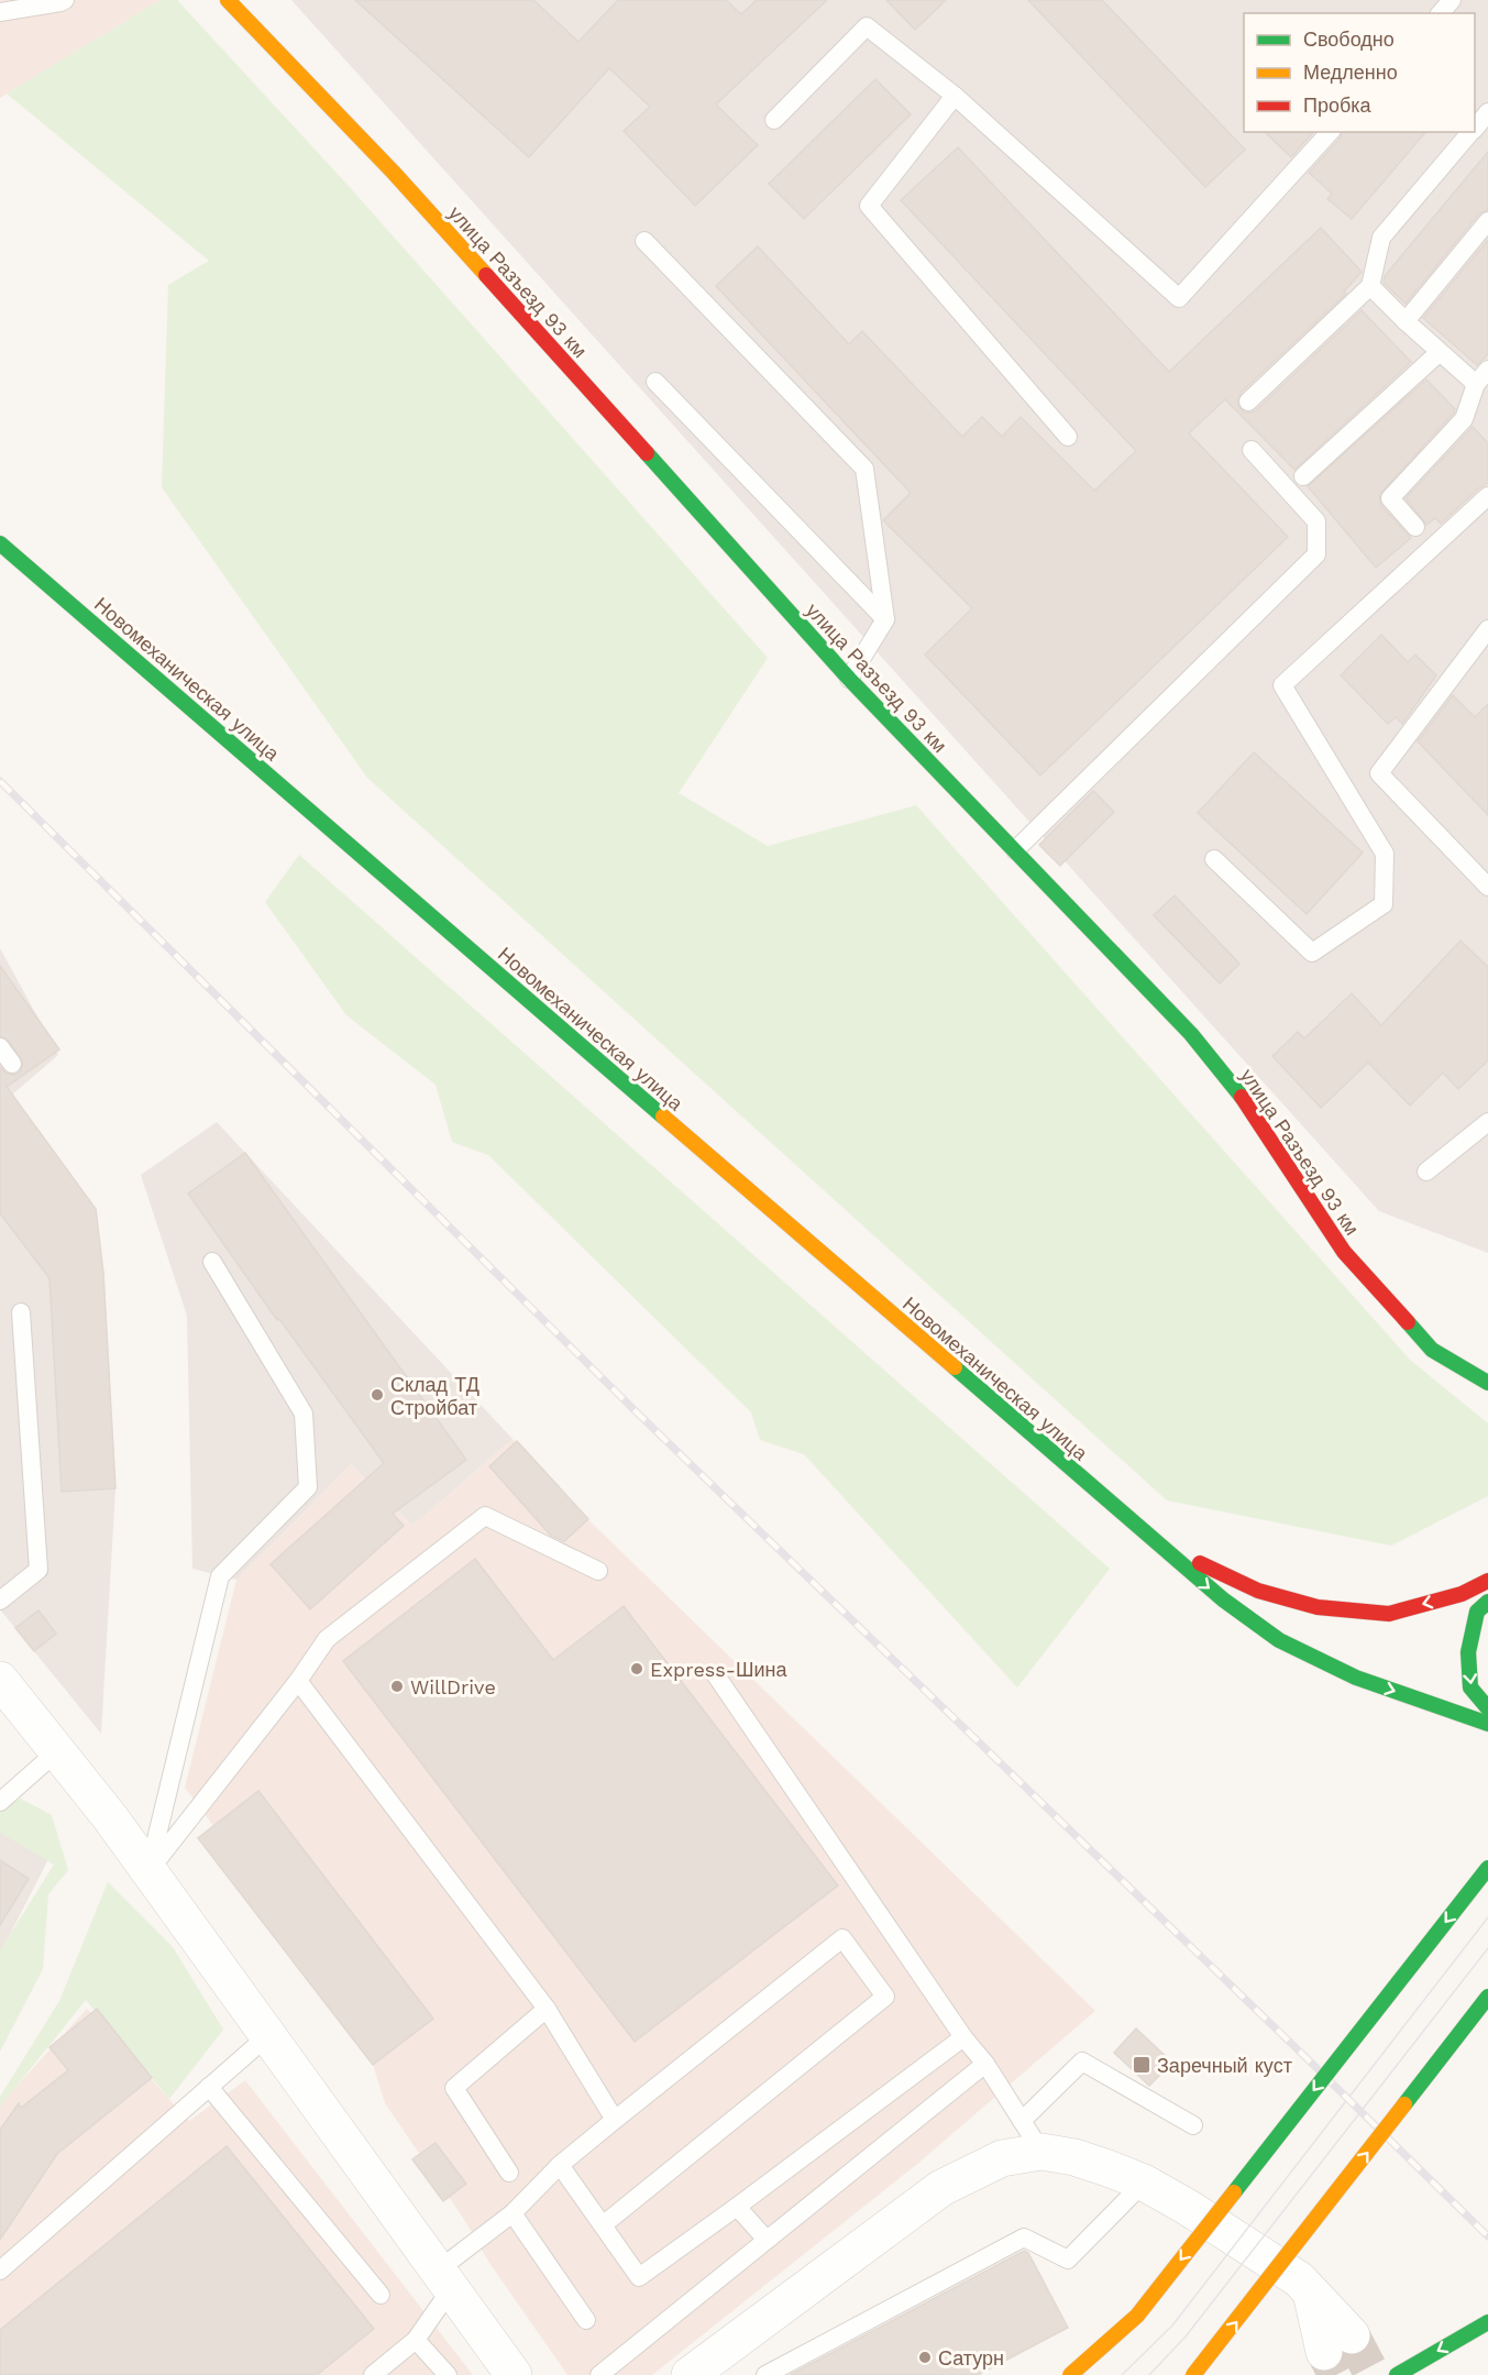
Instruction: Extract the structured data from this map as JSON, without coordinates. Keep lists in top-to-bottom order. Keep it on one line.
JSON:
{"streets":{"main road":["улица Разъезд 93 км","Новомеханическая улица"]},"places":{"other":["Склад ТД Стройбат","Express-Шина","WillDrive","Сатурн"],"transit":["Заречный куст"]},"legend":["Свободно","Медленно","Пробка"]}
